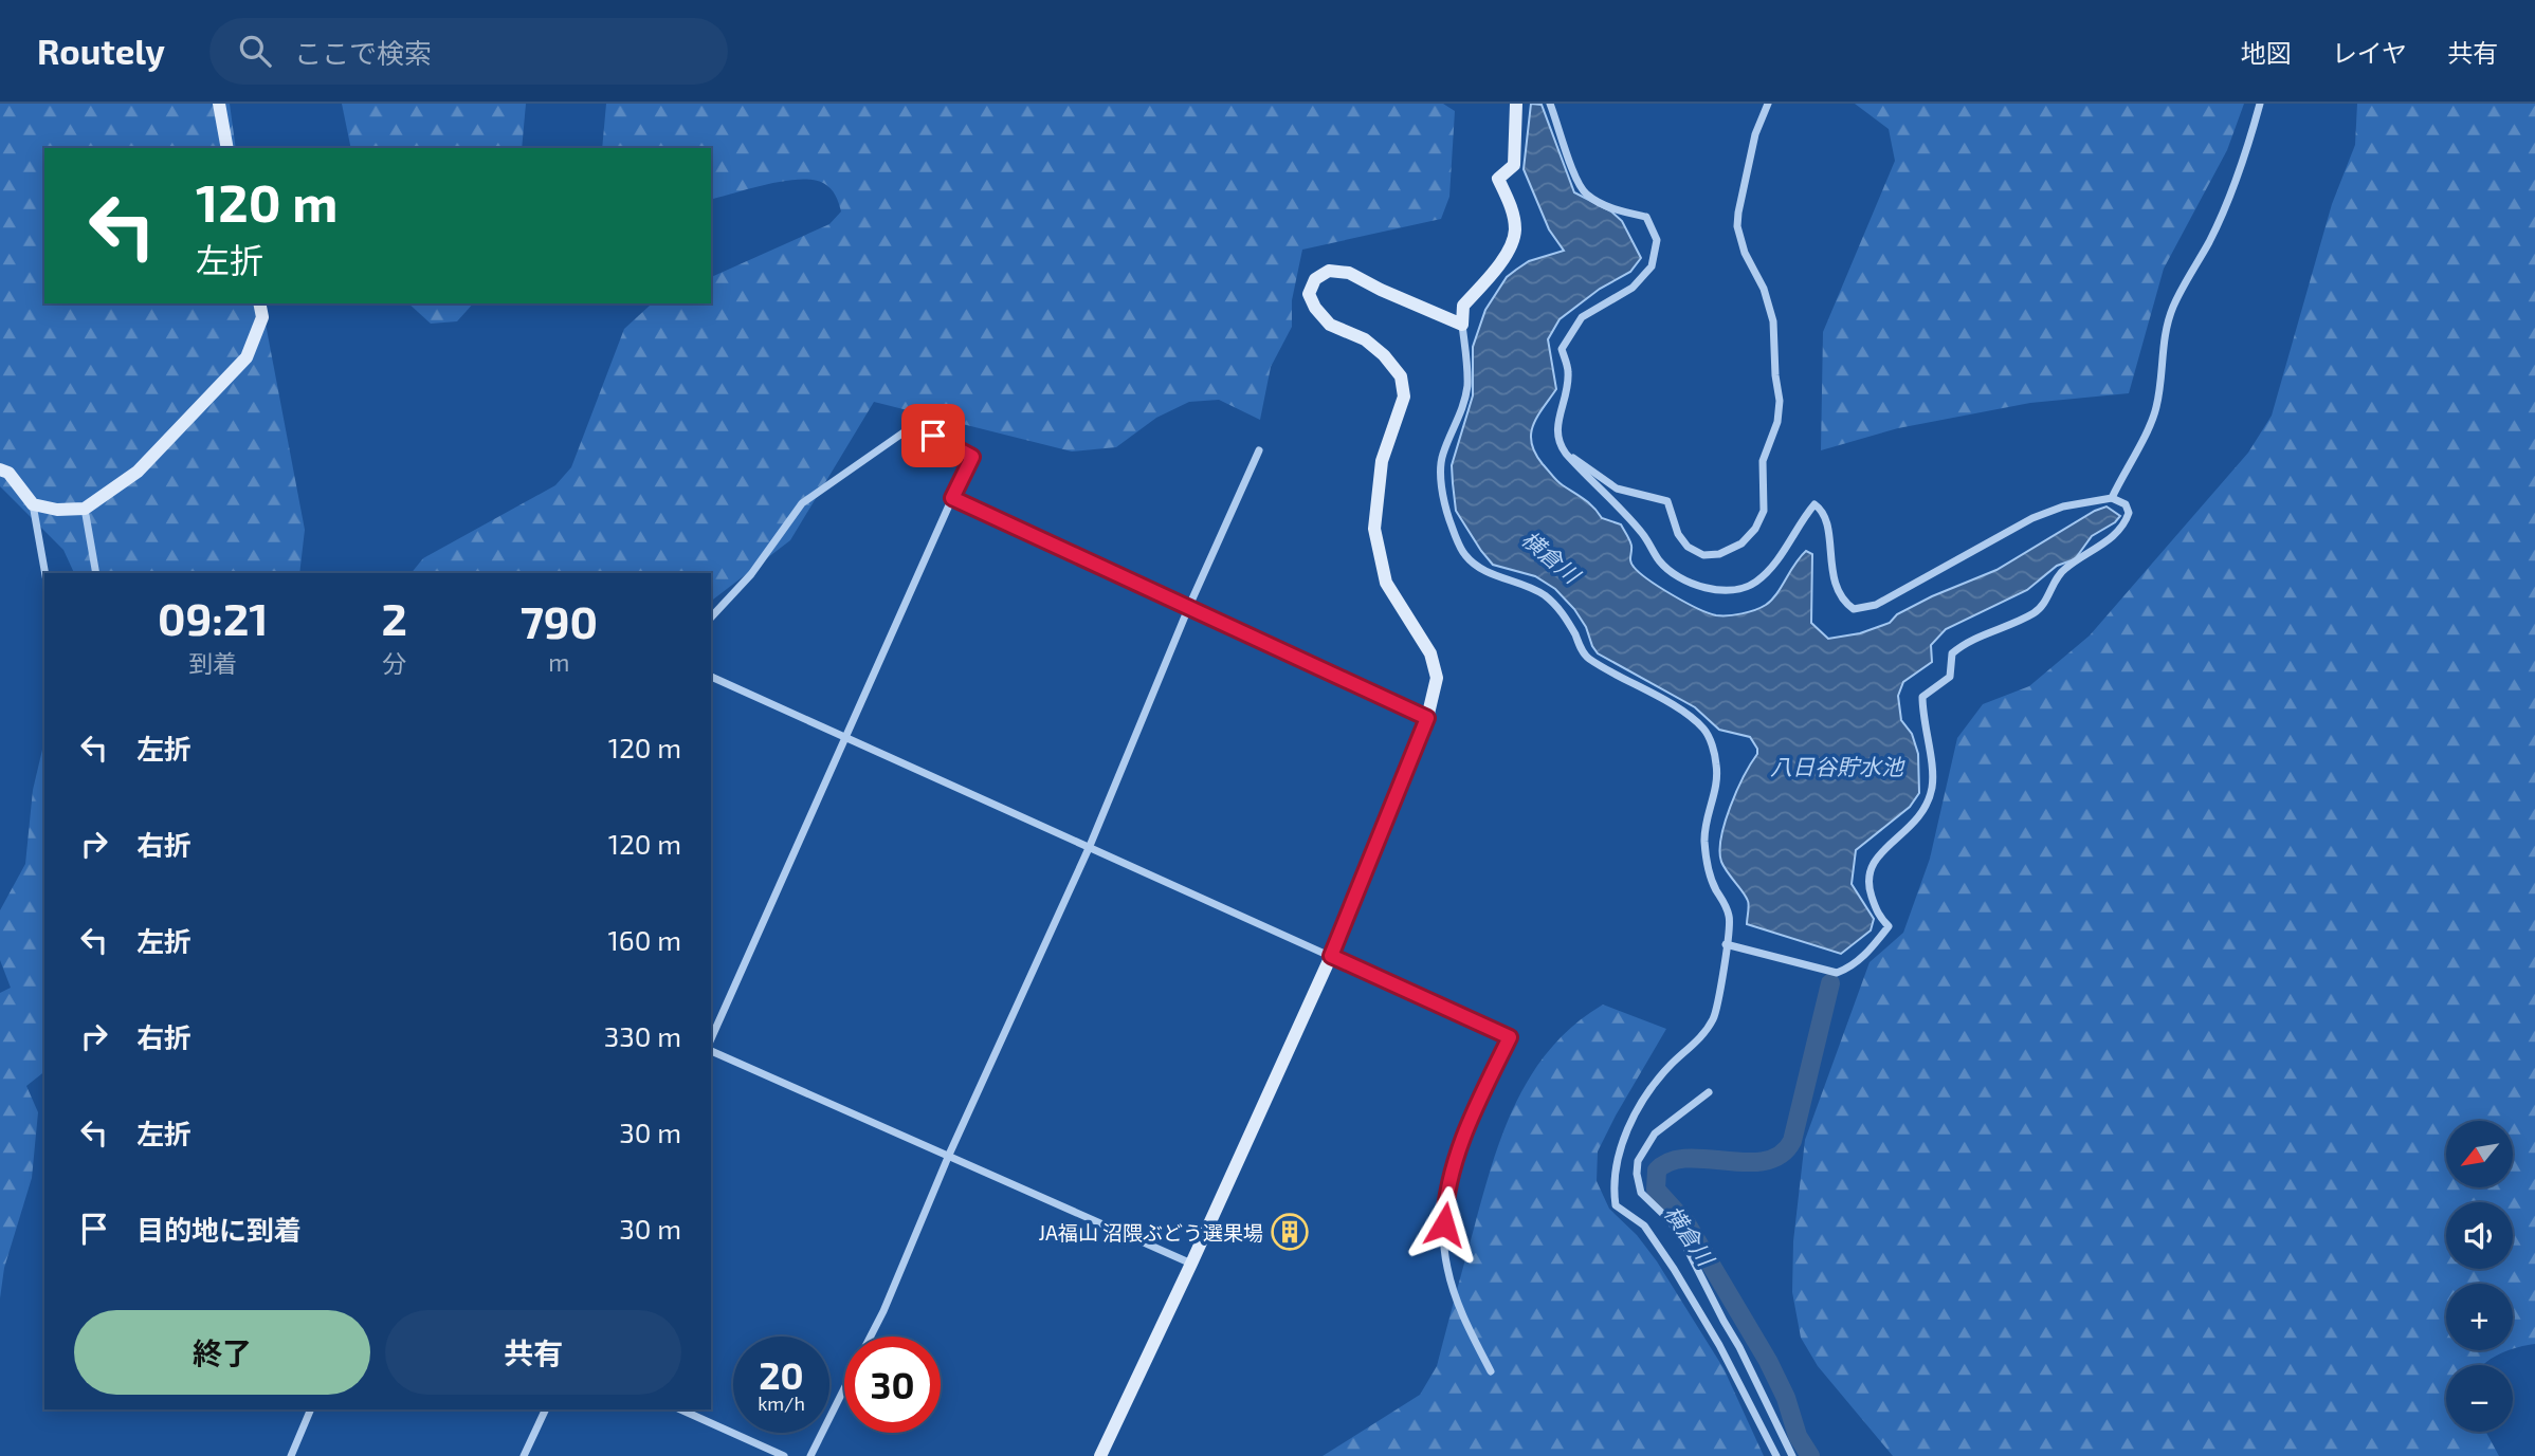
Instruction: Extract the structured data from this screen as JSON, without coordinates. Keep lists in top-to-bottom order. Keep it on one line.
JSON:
{"water":["横倉川","八日谷貯水池"],"places":{"building":["JA福山 沼隈ぶどう選果場"]},"north":"bottom left","page":{"header":"Routely","search":"ここで検索","nav":["地図","レイヤ","共有"],"turn":["120 m","左折"],"eta":["09:21","到着","2","分","790","m"],"list":[{"name":"左折","value":"120 m"},{"name":"右折","value":"120 m"},{"name":"左折","value":"160 m"},{"name":"右折","value":"330 m"},{"name":"左折","value":"30 m"},{"name":"目的地に到着","value":"30 m"}],"map_buttons":["+","−"],"buttons":["終了","共有"],"speed":"20 km/h","limit":"30"}}
